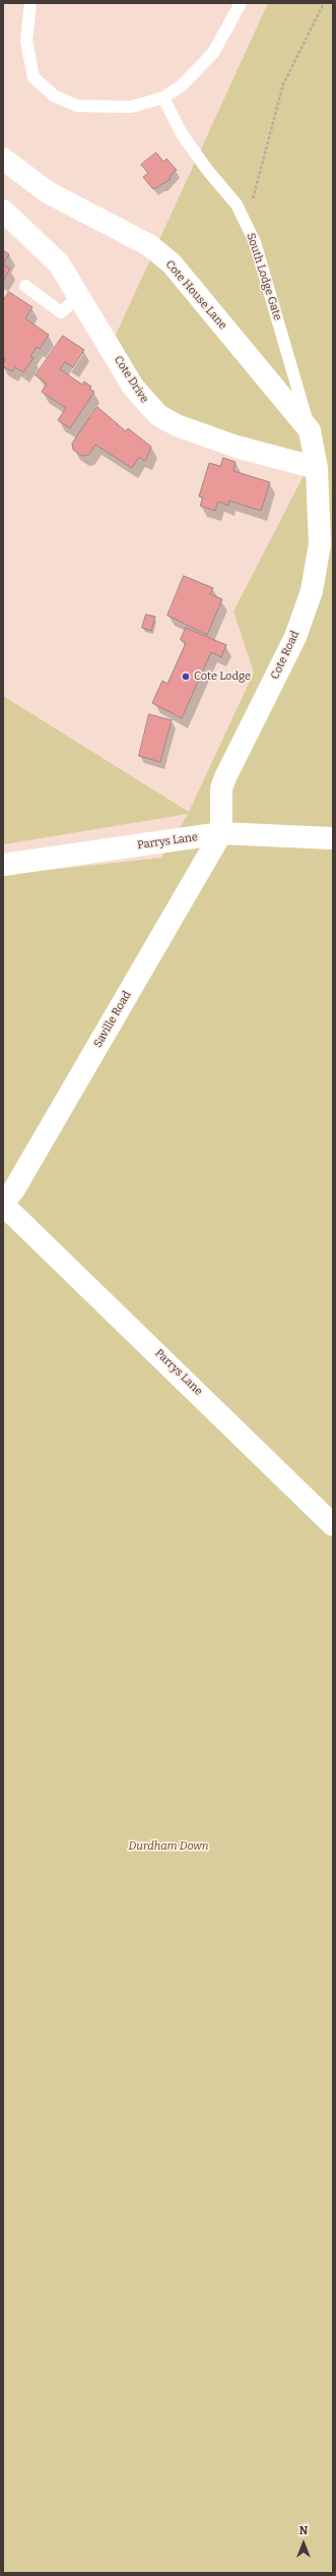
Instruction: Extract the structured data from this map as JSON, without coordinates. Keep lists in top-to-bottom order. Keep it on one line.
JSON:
{"streets":{"street":["Cote House Lane","Cote Drive","Cote Road","Parrys Lane","Saville Road"],"lane":["South Lodge Gate"]},"crossings":[["South Lodge Gate","Cote House Lane"],["Cote House Lane","Cote Drive"],["Cote House Lane","Cote Road"],["Cote Drive","Cote Road"],["Cote Road","Parrys Lane"],["Cote Road","Saville Road"],["Parrys Lane","Saville Road"]],"parks":["Durdham Down"],"places":["Cote Lodge"],"north":"top"}
